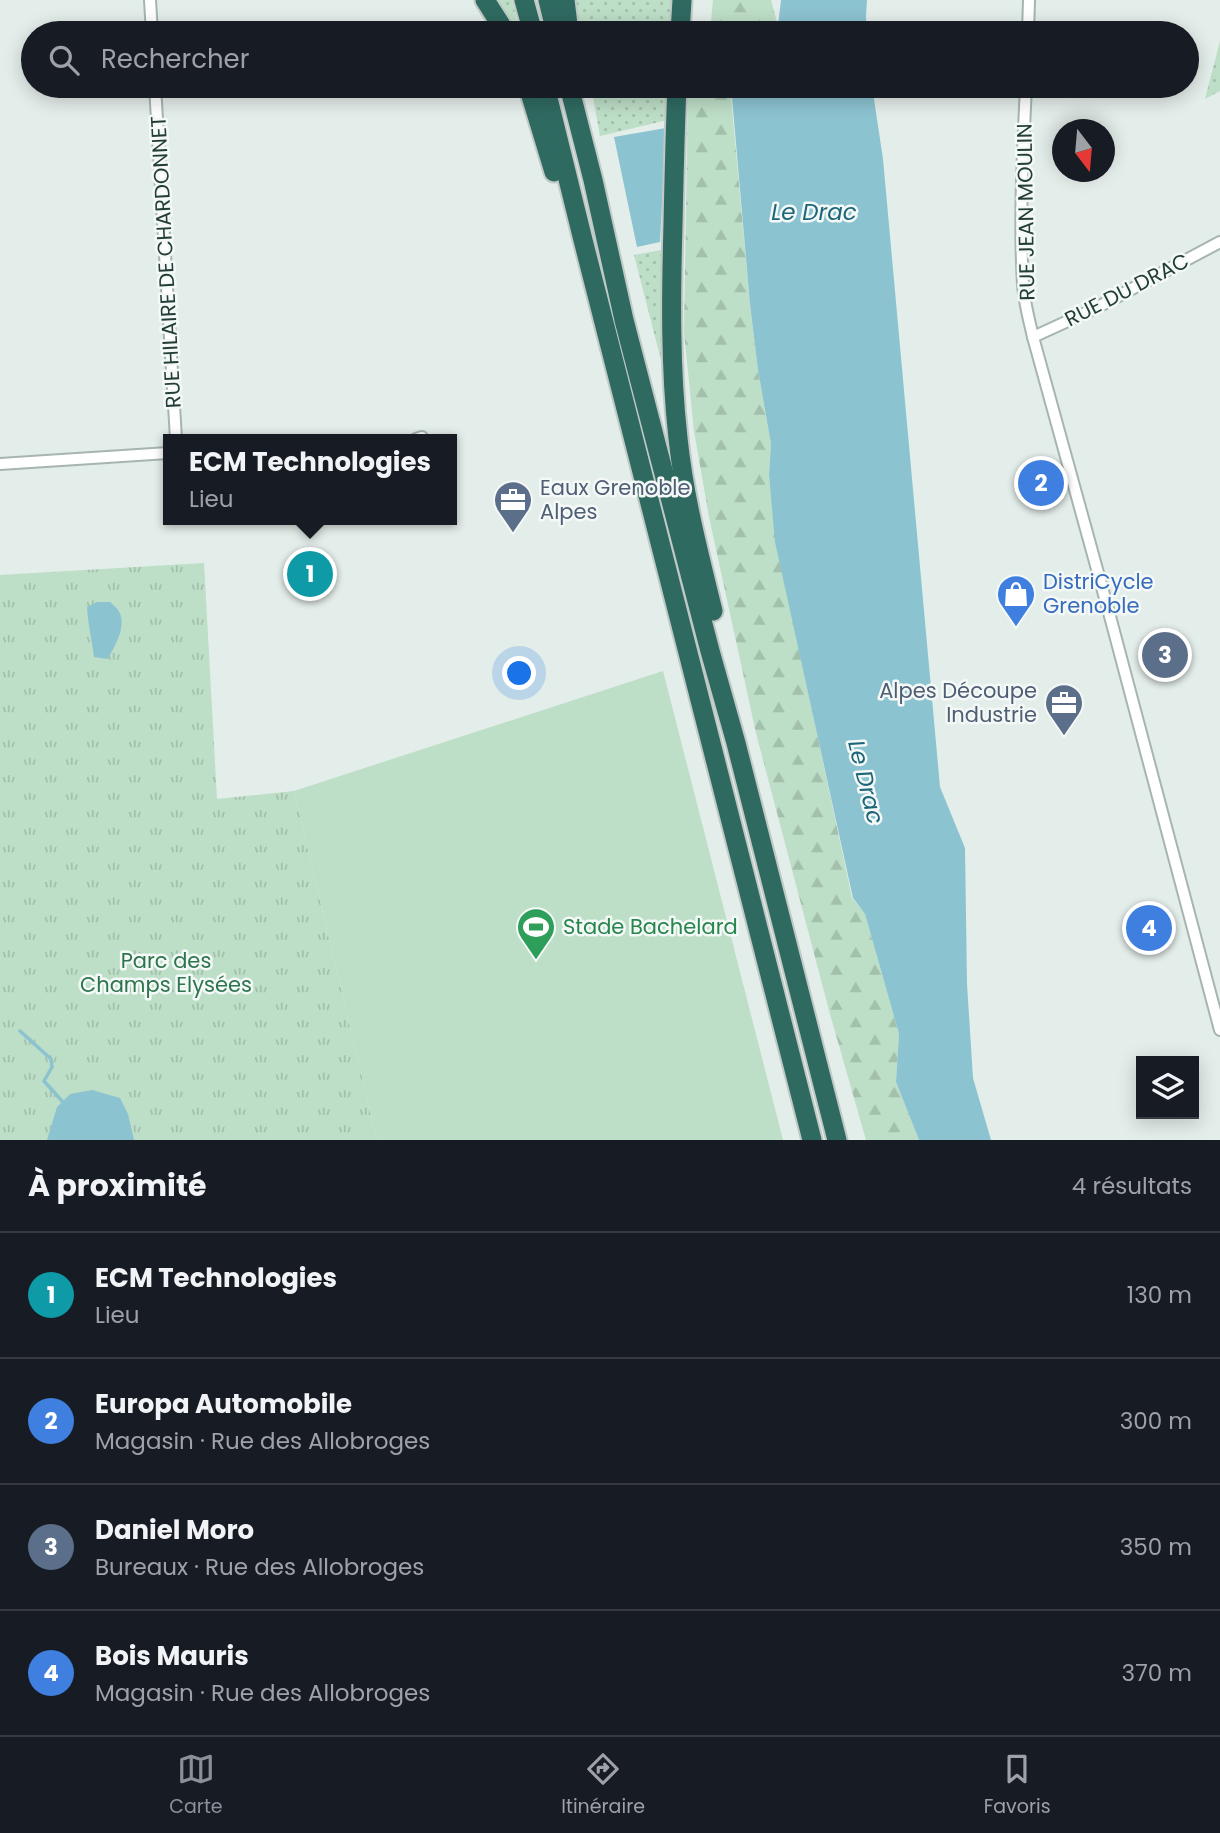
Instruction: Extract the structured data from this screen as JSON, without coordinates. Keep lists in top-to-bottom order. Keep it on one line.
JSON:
{"streets":{"street":["RUE JEAN MOULIN","RUE HILAIRE DE CHARDONNET","RUE DU DRAC"]},"crossings":[["RUE JEAN MOULIN","RUE DU DRAC"]],"water":["Le Drac"],"parks":["Parc des Champs Elysées"],"places":{"office":["Eaux Grenoble Alpes","Alpes Découpe Industrie"],"shop":["DistriCycle Grenoble"],"sports":["Stade Bachelard"]},"north":"bottom","page":{"search":"Rechercher","popup":["ECM Technologies","Lieu"],"pins":["2","1","3","4"],"heading":["À proximité","4 résultats"],"list":[{"mark":"1","name":"ECM Technologies","note":"Lieu","value":"130 m"},{"mark":"2","name":"Europa Automobile","note":"Magasin · Rue des Allobroges","value":"300 m"},{"mark":"3","name":"Daniel Moro","note":"Bureaux · Rue des Allobroges","value":"350 m"},{"mark":"4","name":"Bois Mauris","note":"Magasin · Rue des Allobroges","value":"370 m"}],"nav":["Carte","Itinéraire","Favoris"]}}
